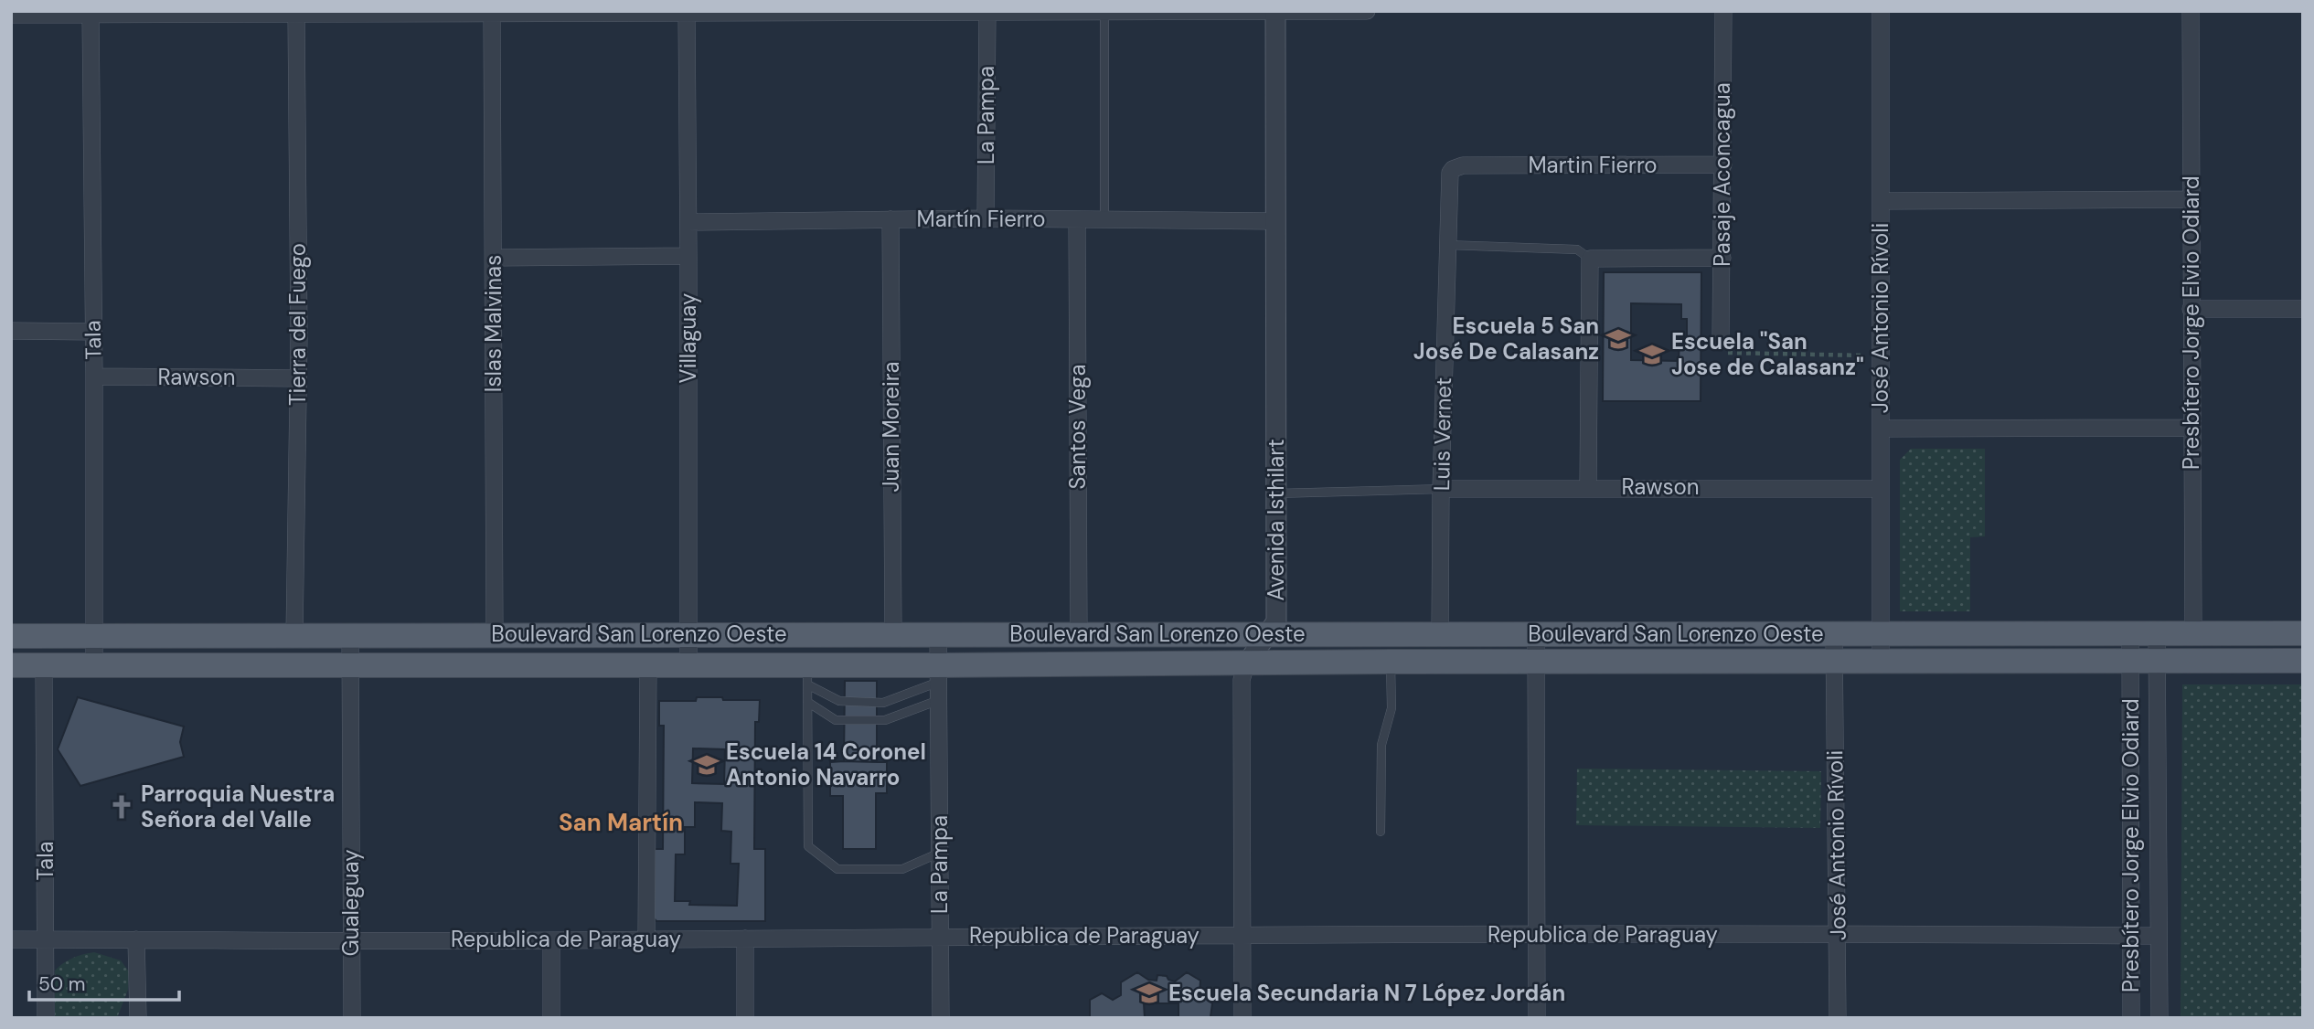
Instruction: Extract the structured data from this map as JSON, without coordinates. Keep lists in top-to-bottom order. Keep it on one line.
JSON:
{"streets":{"main road":["Boulevard San Lorenzo Oeste"],"street":["La Pampa","Martin Fierro","Pasaje Aconcagua","Martín Fierro","José Antonio Rívoli","Presbítero Jorge Elvio Odiard","Islas Malvinas","Tierra del Fuego","Villaguay","Tala","Rawson","Juan Moreira","Santos Vega","Luis Vernet","Avenida Isthilart","Gualeguay","Republica de Paraguay"]},"crossings":[["La Pampa","Martín Fierro"],["La Pampa","Boulevard San Lorenzo Oeste"],["La Pampa","Republica de Paraguay"],["Martin Fierro","Pasaje Aconcagua"],["Martin Fierro","Luis Vernet"],["Martín Fierro","Villaguay"],["Martín Fierro","Juan Moreira"],["Martín Fierro","Santos Vega"],["Martín Fierro","Avenida Isthilart"],["José Antonio Rívoli","Rawson"],["José Antonio Rívoli","Boulevard San Lorenzo Oeste"],["José Antonio Rívoli","Republica de Paraguay"],["Presbítero Jorge Elvio Odiard","Boulevard San Lorenzo Oeste"],["Presbítero Jorge Elvio Odiard","Republica de Paraguay"],["Islas Malvinas","Boulevard San Lorenzo Oeste"],["Tierra del Fuego","Rawson"],["Tierra del Fuego","Boulevard San Lorenzo Oeste"],["Villaguay","Boulevard San Lorenzo Oeste"],["Tala","Rawson"],["Tala","Boulevard San Lorenzo Oeste"],["Tala","Republica de Paraguay"],["Rawson","Luis Vernet"],["Juan Moreira","Boulevard San Lorenzo Oeste"],["Santos Vega","Boulevard San Lorenzo Oeste"],["Luis Vernet","Boulevard San Lorenzo Oeste"],["Avenida Isthilart","Boulevard San Lorenzo Oeste"],["Boulevard San Lorenzo Oeste","Gualeguay"],["Gualeguay","Republica de Paraguay"]],"districts":["San Martín"],"places":{"school or university":["Escuela 5 San José De Calasanz","Escuela \"San Jose de Calasanz\"","Escuela 14 Coronel Antonio Navarro","Escuela Secundaria N 7 López Jordán"],"church":["Parroquia Nuestra Señora del Valle"]},"scale_bar":"50 m"}
